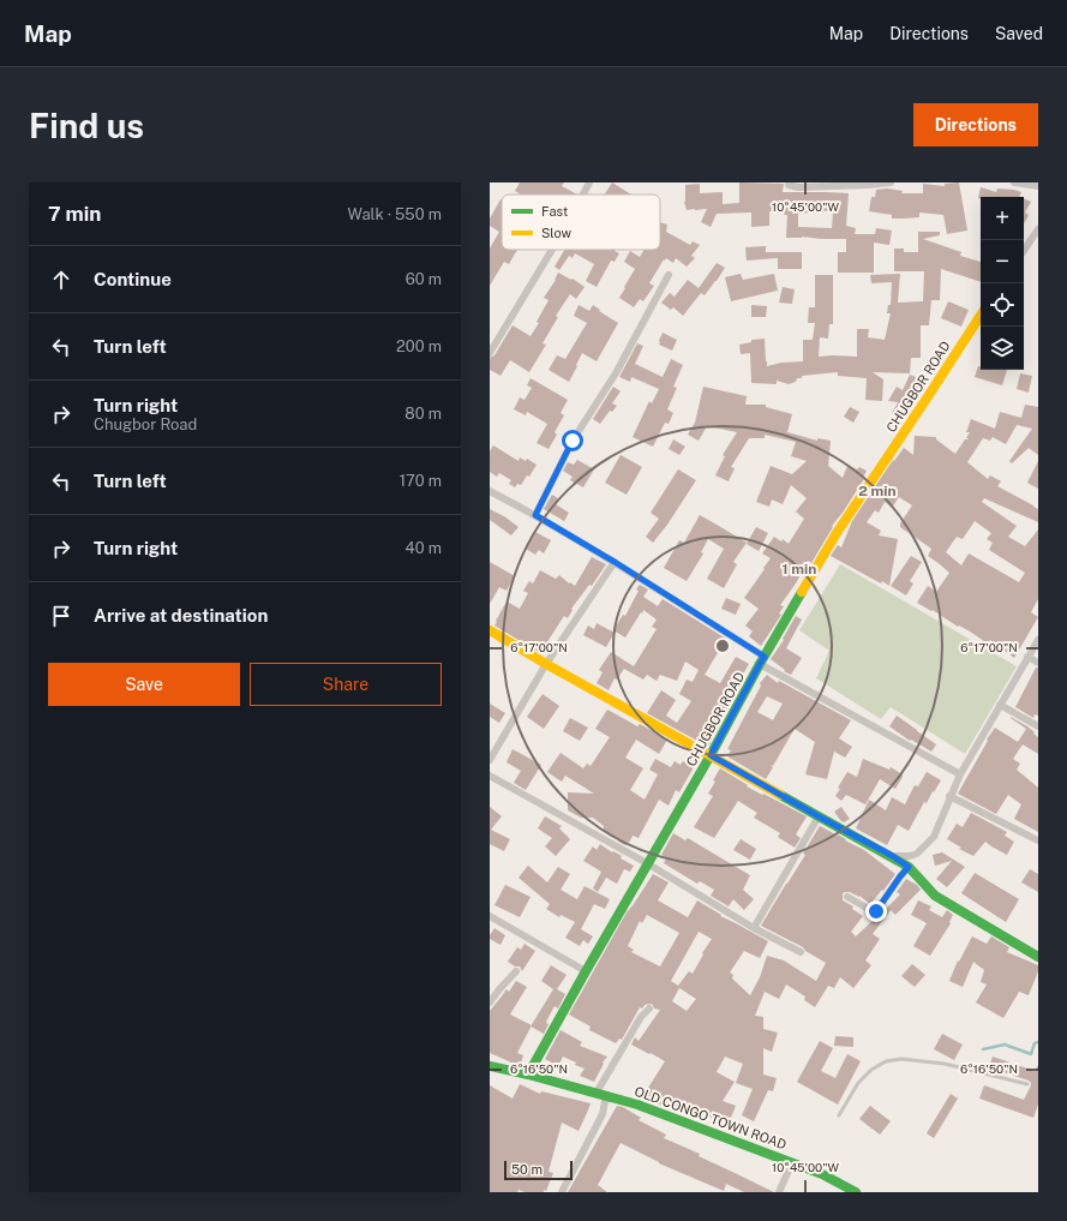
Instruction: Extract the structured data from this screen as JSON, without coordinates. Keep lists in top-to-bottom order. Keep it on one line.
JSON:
{"streets":{"street":["CHUGBOR ROAD","OLD CONGO TOWN ROAD"]},"crossings":[["CHUGBOR ROAD","OLD CONGO TOWN ROAD"]],"legend":["Fast","Slow"],"scale_bar":"50 m","page":{"header":"Map","nav":["Map","Directions","Saved"],"buttons":["Directions",["Save","Share"]],"title":"Find us","heading":["7 min","Walk · 550 m"],"map_buttons":["+","−"],"list":[["Continue","60 m"],["Turn left","200 m"],["Turn right","Chugbor Road","80 m"],["Turn left","170 m"],["Turn right","40 m"],"Arrive at destination"],"scale":"50 m"},"coordinates":["10°45'00\"W","6°17'00\"N","6°16'50\"N"],"rings":["2 min","1 min"]}
